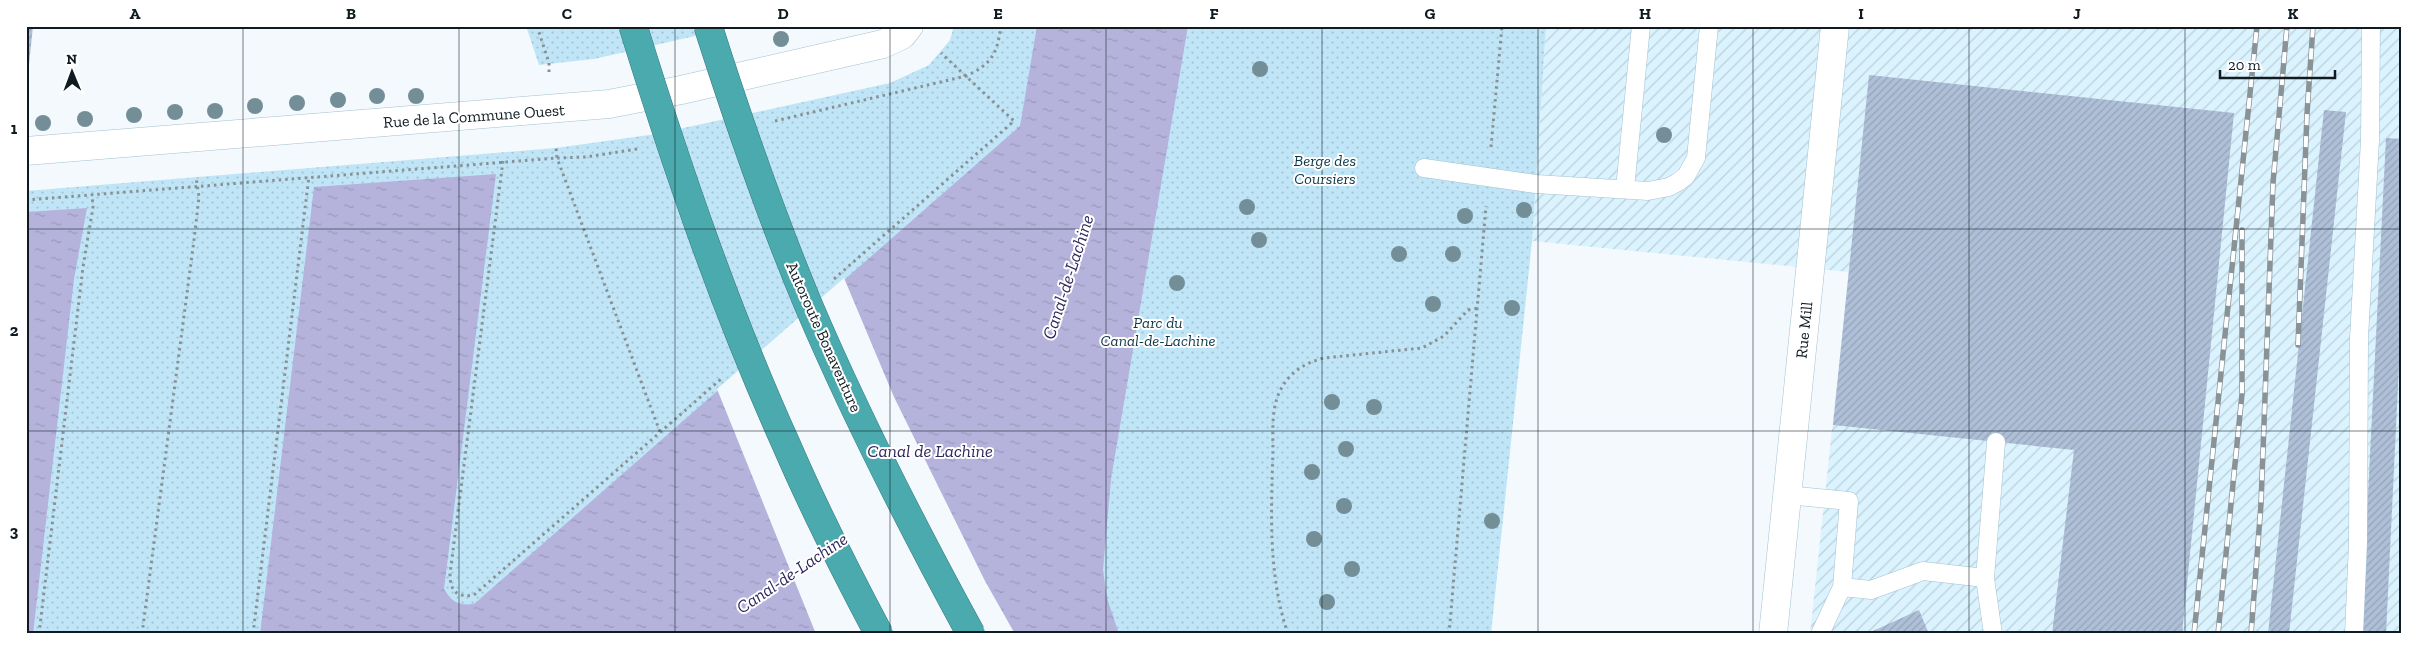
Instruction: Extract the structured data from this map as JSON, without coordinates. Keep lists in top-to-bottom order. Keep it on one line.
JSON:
{"streets":{"highway":["Autoroute Bonaventure"],"street":["Rue de la Commune Ouest","Rue Mill"]},"water":["Canal-de-Lachine","Canal de Lachine"],"parks":["Berge des Coursiers","Parc du Canal-de-Lachine"],"scale_bar":"20 m","north":"top","grid":{"columns":["A","B","C","D","E","F","G","H","I","J","K"],"rows":["1","2","3"]}}
